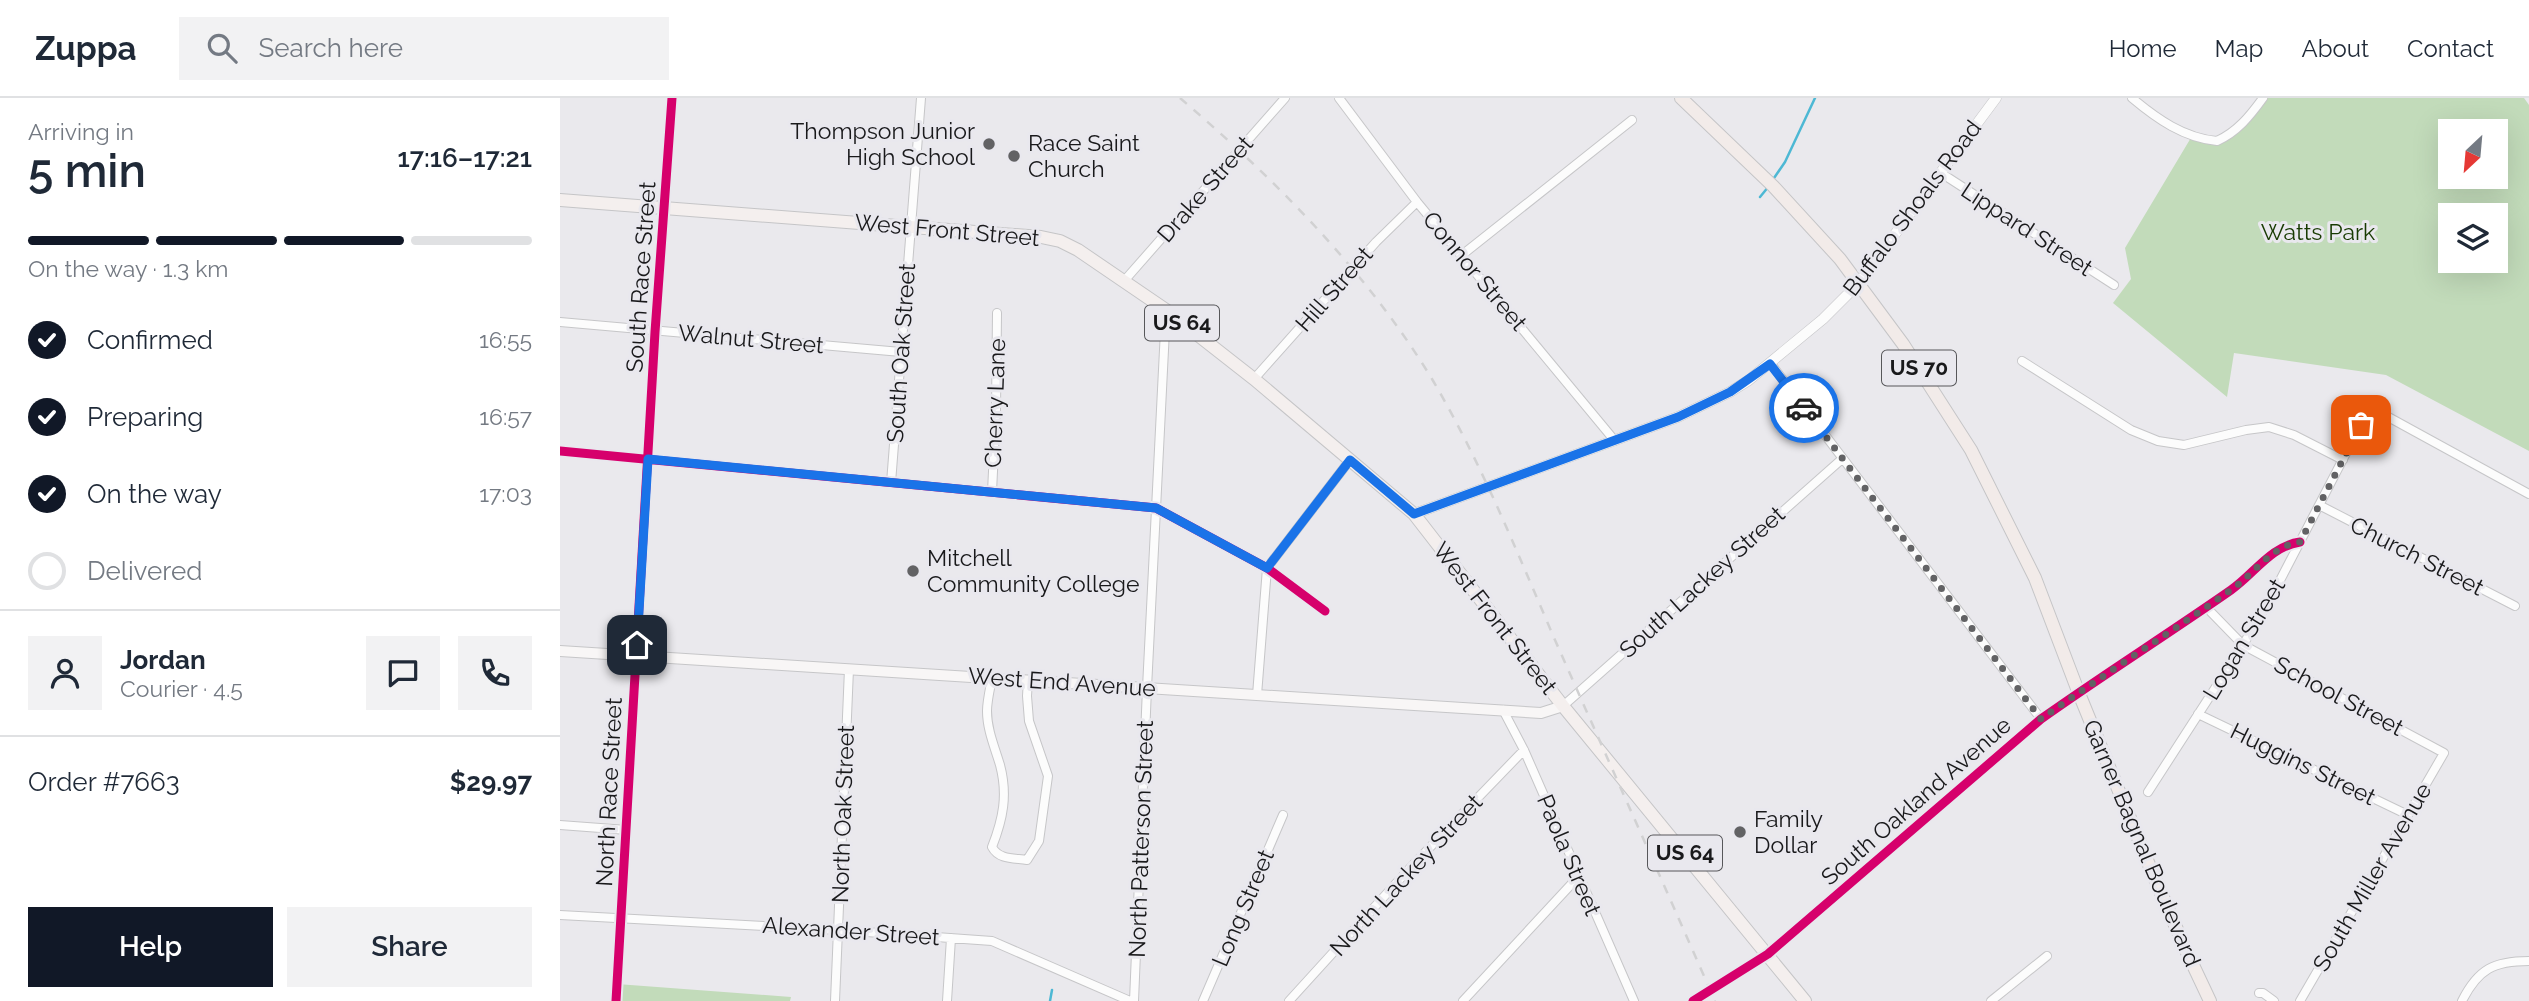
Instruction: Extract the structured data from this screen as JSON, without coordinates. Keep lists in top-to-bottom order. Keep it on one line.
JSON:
{"streets":{"highway":["US 70","Garner Bagnal Boulevard"],"main road":["West Front Street","US 64","West End Avenue"],"street":["Drake Street","Buffalo Shoals Road","Lippard Street","Connor Street","South Race Street","Hill Street","Walnut Street","South Oak Street","Cherry Lane","Church Street","South Lackey Street","Logan Street","School Street","Huggins Street","North Race Street","South Oakland Avenue","North Oak Street","North Patterson Street","Paola Street","North Lackey Street","South Miller Avenue","Long Street","Alexander Street"]},"crossings":[["Drake Street","West Front Street"],["Buffalo Shoals Road","Lippard Street"],["Buffalo Shoals Road","West Front Street"],["Buffalo Shoals Road","Connor Street"],["Buffalo Shoals Road","Garner Bagnal Boulevard"],["West Front Street","South Race Street"],["West Front Street","Hill Street"],["West Front Street","South Oak Street"],["West Front Street","South Lackey Street"],["West Front Street","West End Avenue"],["West Front Street","South Oakland Avenue"],["West Front Street","North Patterson Street"],["Connor Street","Hill Street"],["South Race Street","Walnut Street"],["South Race Street","North Race Street"],["Walnut Street","South Oak Street"],["Church Street","Logan Street"],["South Lackey Street","West End Avenue"],["Logan Street","School Street"],["Logan Street","Huggins Street"],["Logan Street","South Oakland Avenue"],["West End Avenue","North Race Street"],["West End Avenue","North Oak Street"],["West End Avenue","North Patterson Street"],["West End Avenue","Paola Street"],["School Street","South Oakland Avenue"],["School Street","South Miller Avenue"],["Huggins Street","South Miller Avenue"],["North Race Street","Alexander Street"],["South Oakland Avenue","Garner Bagnal Boulevard"],["North Oak Street","Alexander Street"],["North Patterson Street","Alexander Street"],["Paola Street","North Lackey Street"]],"parks":["Watts Park"],"places":["Thompson Junior High School","Race Saint Church","Mitchell Community College","Family Dollar"],"north":"bottom left","page":{"header":"Zuppa","search":"Search here","nav":["Home","Map","About","Contact"],"heading":["5 min","Arriving in","17:16–17:21"],"panel":["Jordan","Courier · 4.5","Order #7663","$29.97"],"bar":"On the way · 1.3 km","list":[["Confirmed","16:55"],["Preparing","16:57"],["On the way","17:03"],"Delivered"],"buttons":["Help","Share"]}}
